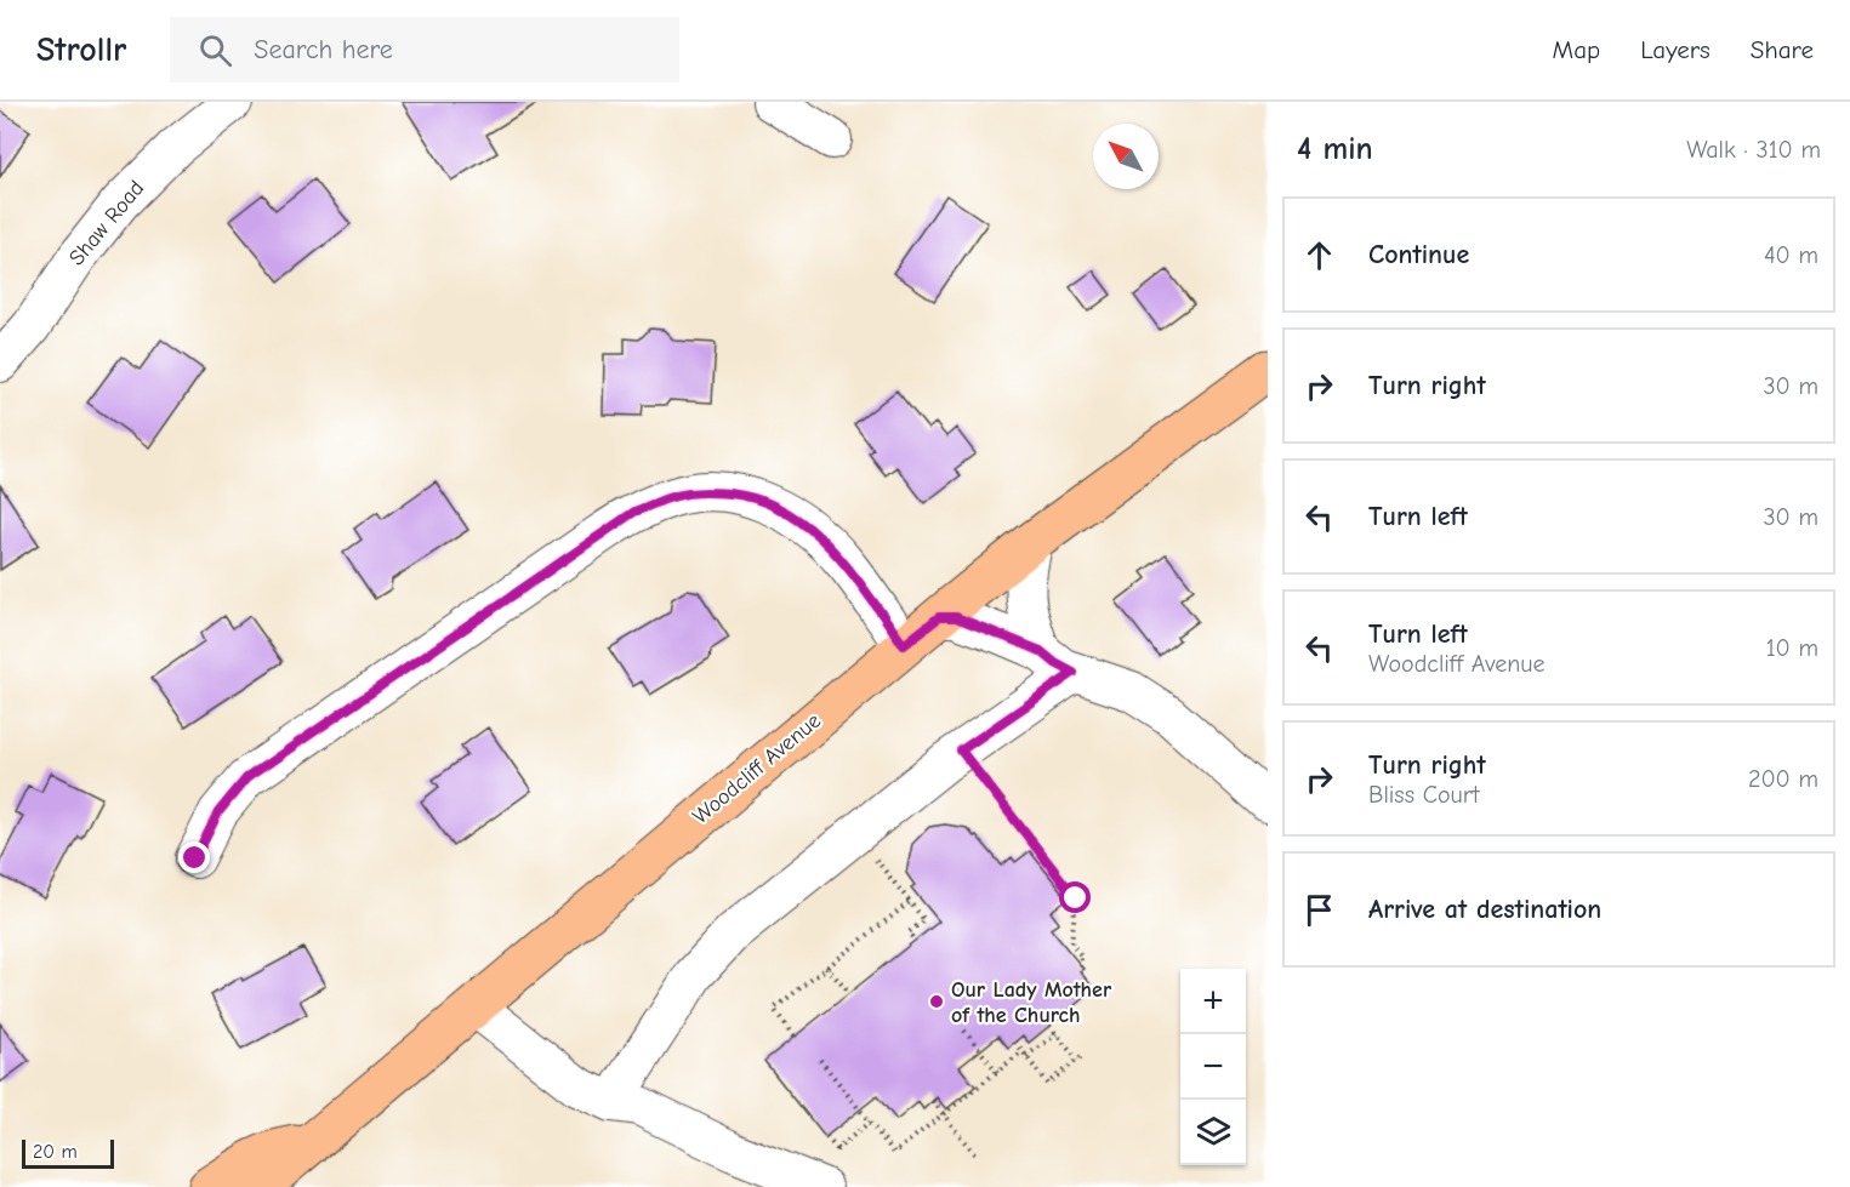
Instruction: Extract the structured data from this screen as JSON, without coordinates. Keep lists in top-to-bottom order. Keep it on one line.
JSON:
{"streets":{"main road":["Woodcliff Avenue"],"street":["Shaw Road"]},"places":["Our Lady Mother of the Church"],"scale_bar":"20 m","north":"top left","page":{"header":"Strollr","search":"Search here","nav":["Map","Layers","Share"],"heading":["4 min","Walk · 310 m"],"list":[["Continue","40 m"],["Turn right","30 m"],["Turn left","30 m"],["Turn left","Woodcliff Avenue","10 m"],["Turn right","Bliss Court","200 m"],"Arrive at destination"],"map_buttons":["+","−"],"scale":"20 m"}}
